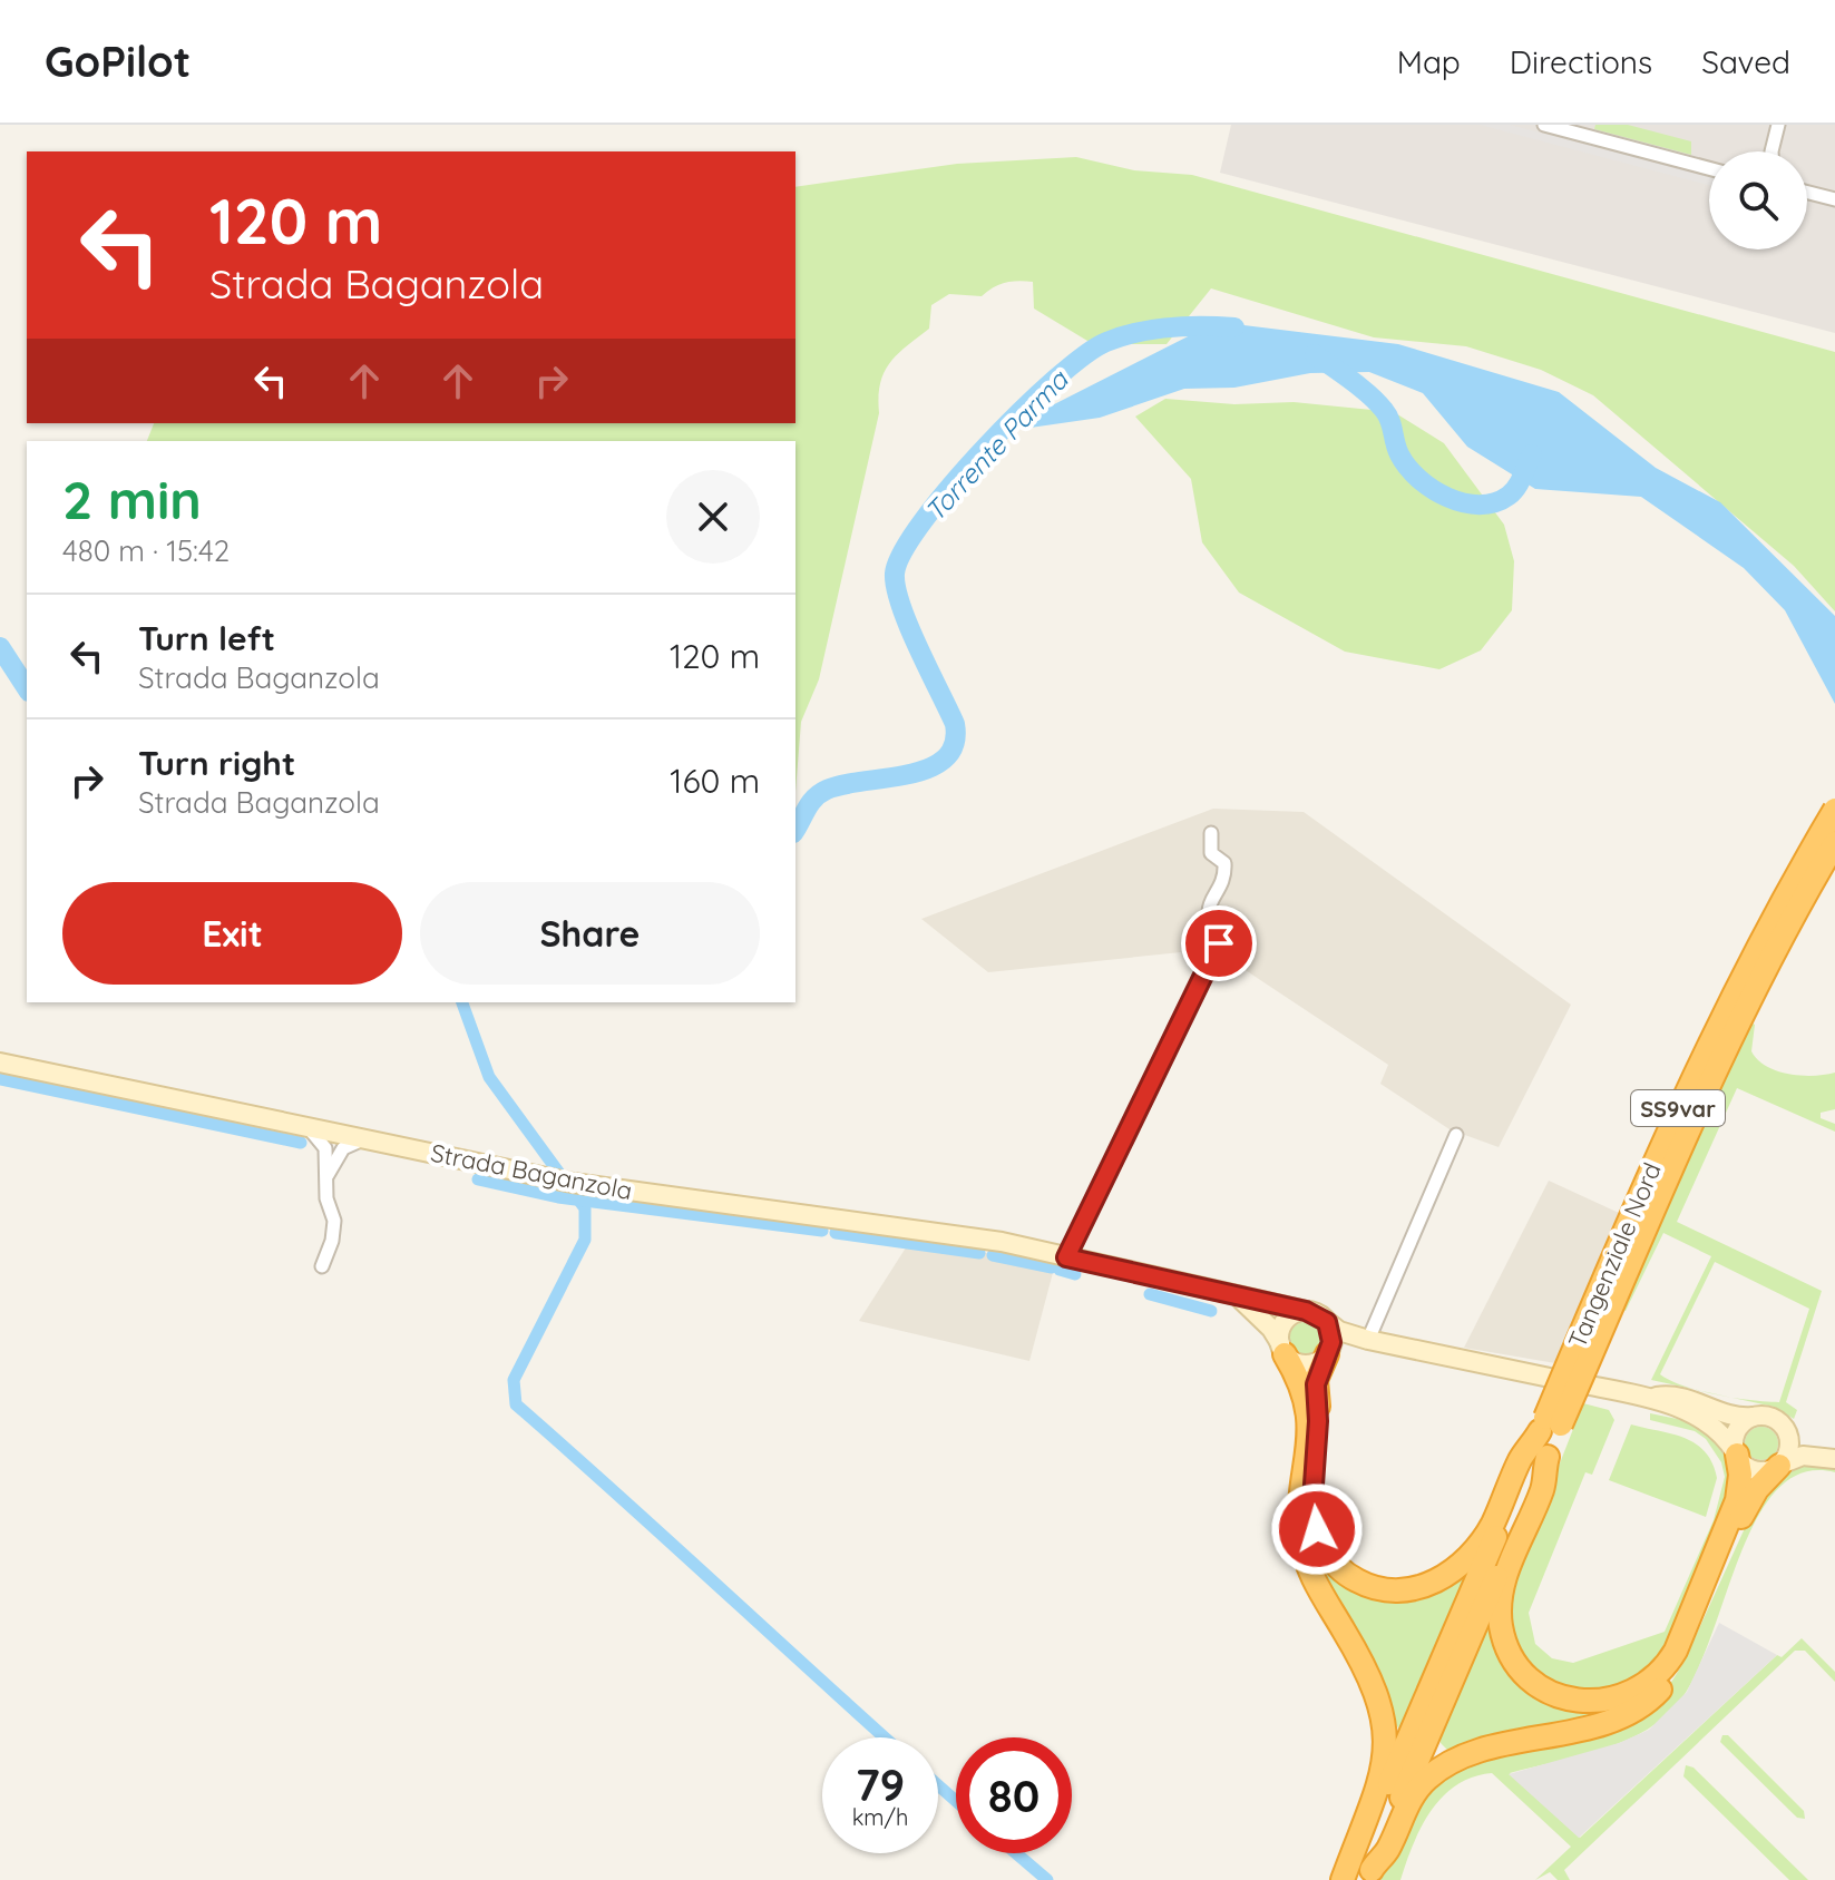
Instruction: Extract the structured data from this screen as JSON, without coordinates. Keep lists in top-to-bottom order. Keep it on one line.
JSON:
{"streets":{"highway":["SS9var","Tangenziale Nord"],"main road":["Strada Baganzola"]},"crossings":[["SS9var","Tangenziale Nord"]],"water":["Torrente Parma"],"page":{"header":"GoPilot","nav":["Map","Directions","Saved"],"turn":["120 m","Strada Baganzola"],"heading":["2 min","480 m · 15:42"],"list":[{"name":"Turn left","note":"Strada Baganzola","value":"120 m"},{"name":"Turn right","note":"Strada Baganzola","value":"160 m"}],"buttons":["Exit","Share"],"speed":"79 km/h","limit":"80"}}
